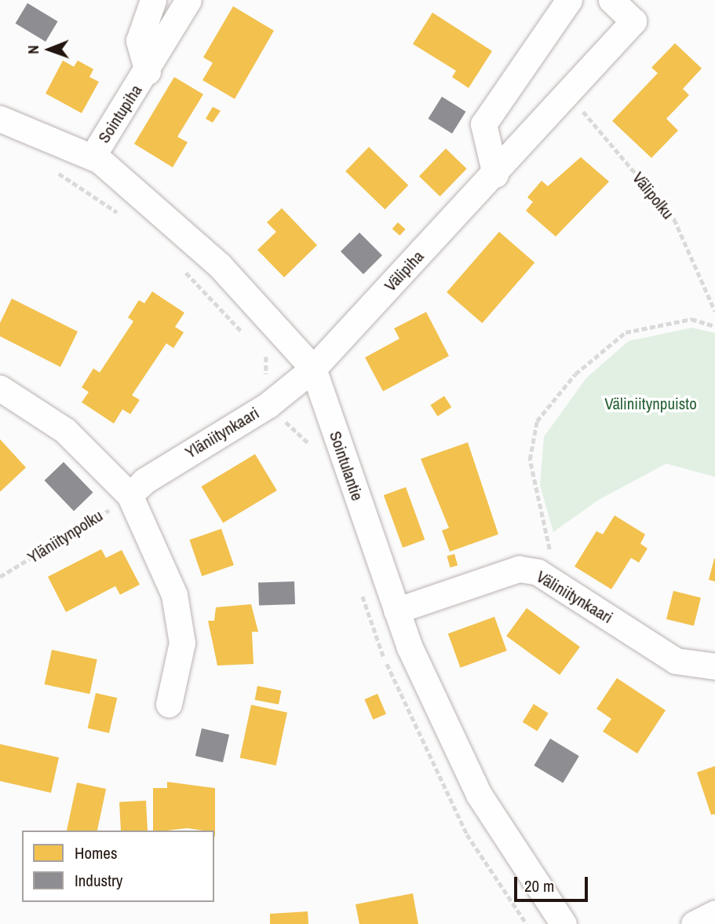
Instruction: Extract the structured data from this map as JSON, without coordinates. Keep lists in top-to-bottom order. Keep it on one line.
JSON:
{"streets":{"street":["Sointupiha","Välipiha","Yläniitynkaari","Sointulantie","Väliniitynkaari"],"path":["Välipolku","Yläniitynpolku"]},"crossings":[["Sointupiha","Sointulantie"],["Välipolku","Välipiha"],["Välipiha","Yläniitynkaari"],["Välipiha","Sointulantie"],["Yläniitynkaari","Sointulantie"],["Yläniitynkaari","Yläniitynpolku"],["Sointulantie","Väliniitynkaari"]],"parks":["Väliniitynpuisto"],"legend":["Homes","Industry"],"scale_bar":"20 m","north":"left"}
